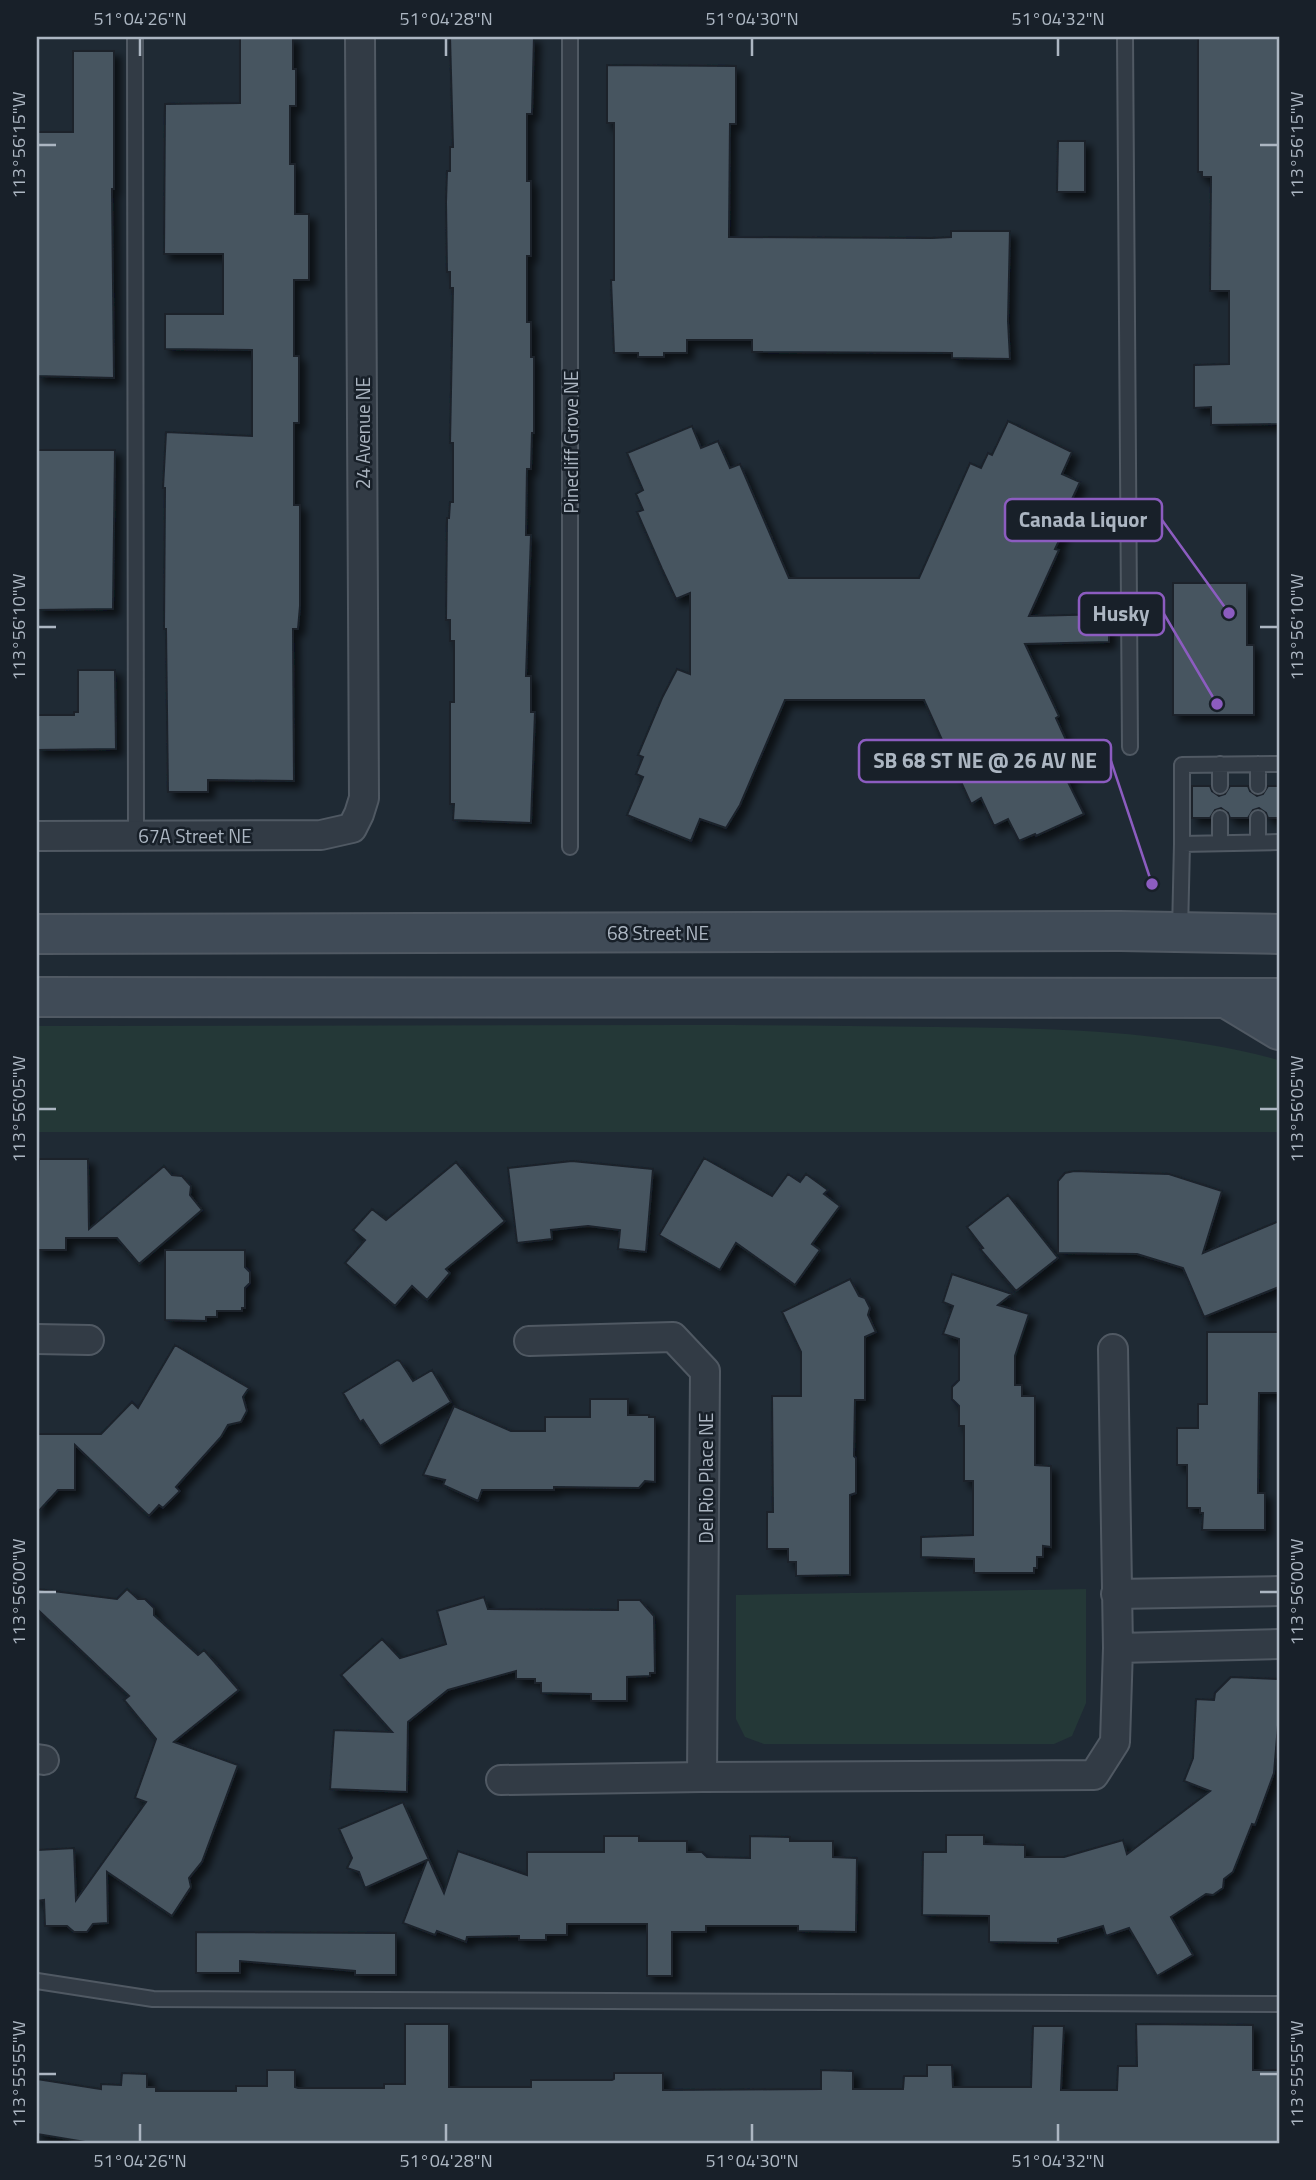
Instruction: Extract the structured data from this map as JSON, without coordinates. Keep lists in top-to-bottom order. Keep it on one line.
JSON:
{"streets":{"main road":["68 Street NE"],"street":["24 Avenue NE","67A Street NE","Del Rio Place NE"],"lane":["Pinecliff Grove NE"]},"crossings":[["24 Avenue NE","67A Street NE"]],"places":["Canada Liquor","Husky","SB 68 ST NE @ 26 AV NE"],"coordinates":["51°04'26\"N","51°04'28\"N","51°04'30\"N","51°04'32\"N","113°56'15\"W","113°56'10\"W","113°56'05\"W","113°56'00\"W","113°55'55\"W"]}
